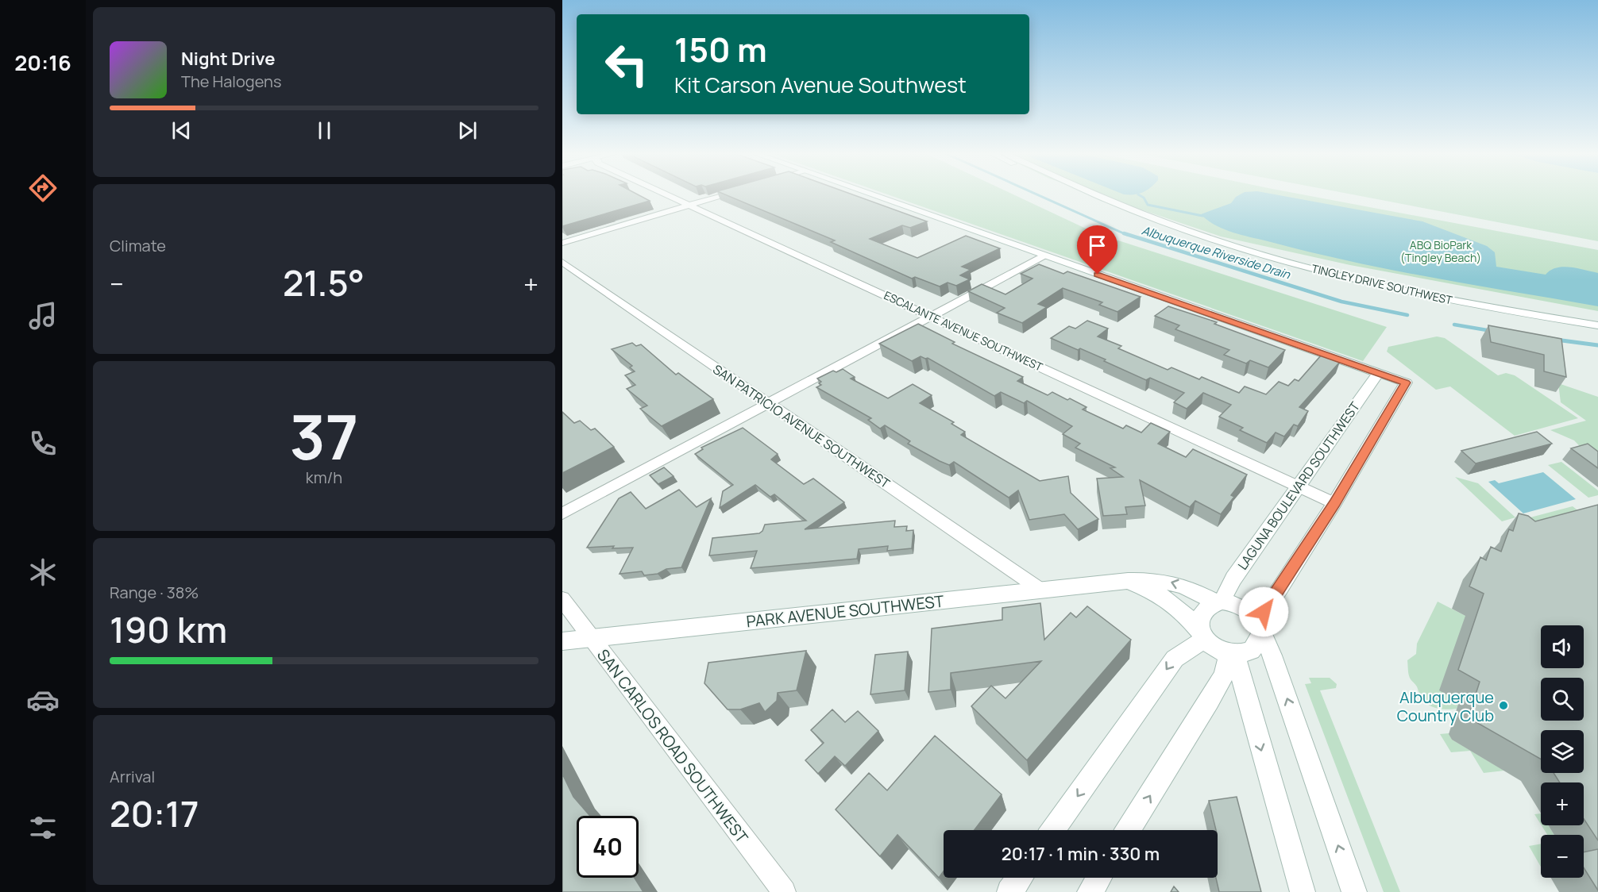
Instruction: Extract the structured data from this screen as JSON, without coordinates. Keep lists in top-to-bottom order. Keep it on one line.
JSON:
{"streets":{"street":["TINGLEY DRIVE SOUTHWEST","ESCALANTE AVENUE SOUTHWEST","SAN PATRICIO AVENUE SOUTHWEST","LAGUNA BOULEVARD SOUTHWEST","PARK AVENUE SOUTHWEST","SAN CARLOS ROAD SOUTHWEST"]},"crossings":[["ESCALANTE AVENUE SOUTHWEST","LAGUNA BOULEVARD SOUTHWEST"],["SAN PATRICIO AVENUE SOUTHWEST","PARK AVENUE SOUTHWEST"],["LAGUNA BOULEVARD SOUTHWEST","PARK AVENUE SOUTHWEST"],["PARK AVENUE SOUTHWEST","SAN CARLOS ROAD SOUTHWEST"]],"water":["Albuquerque Riverside Drain"],"parks":["ABQ BioPark (Tingley Beach)"],"places":["Albuquerque Country Club"],"page":{"tabs":"20:16","turn":["150 m","Kit Carson Avenue Southwest"],"song":["Night Drive","The Halogens"],"tile":["Climate",["37","km/h"],["Range · 38%","190 km"],["Arrival","20:17"]],"heat":["−","21.5°","+"],"map_buttons":["+","−"],"limit":"40","trip":"20:17 · 1 min · 330 m"}}
